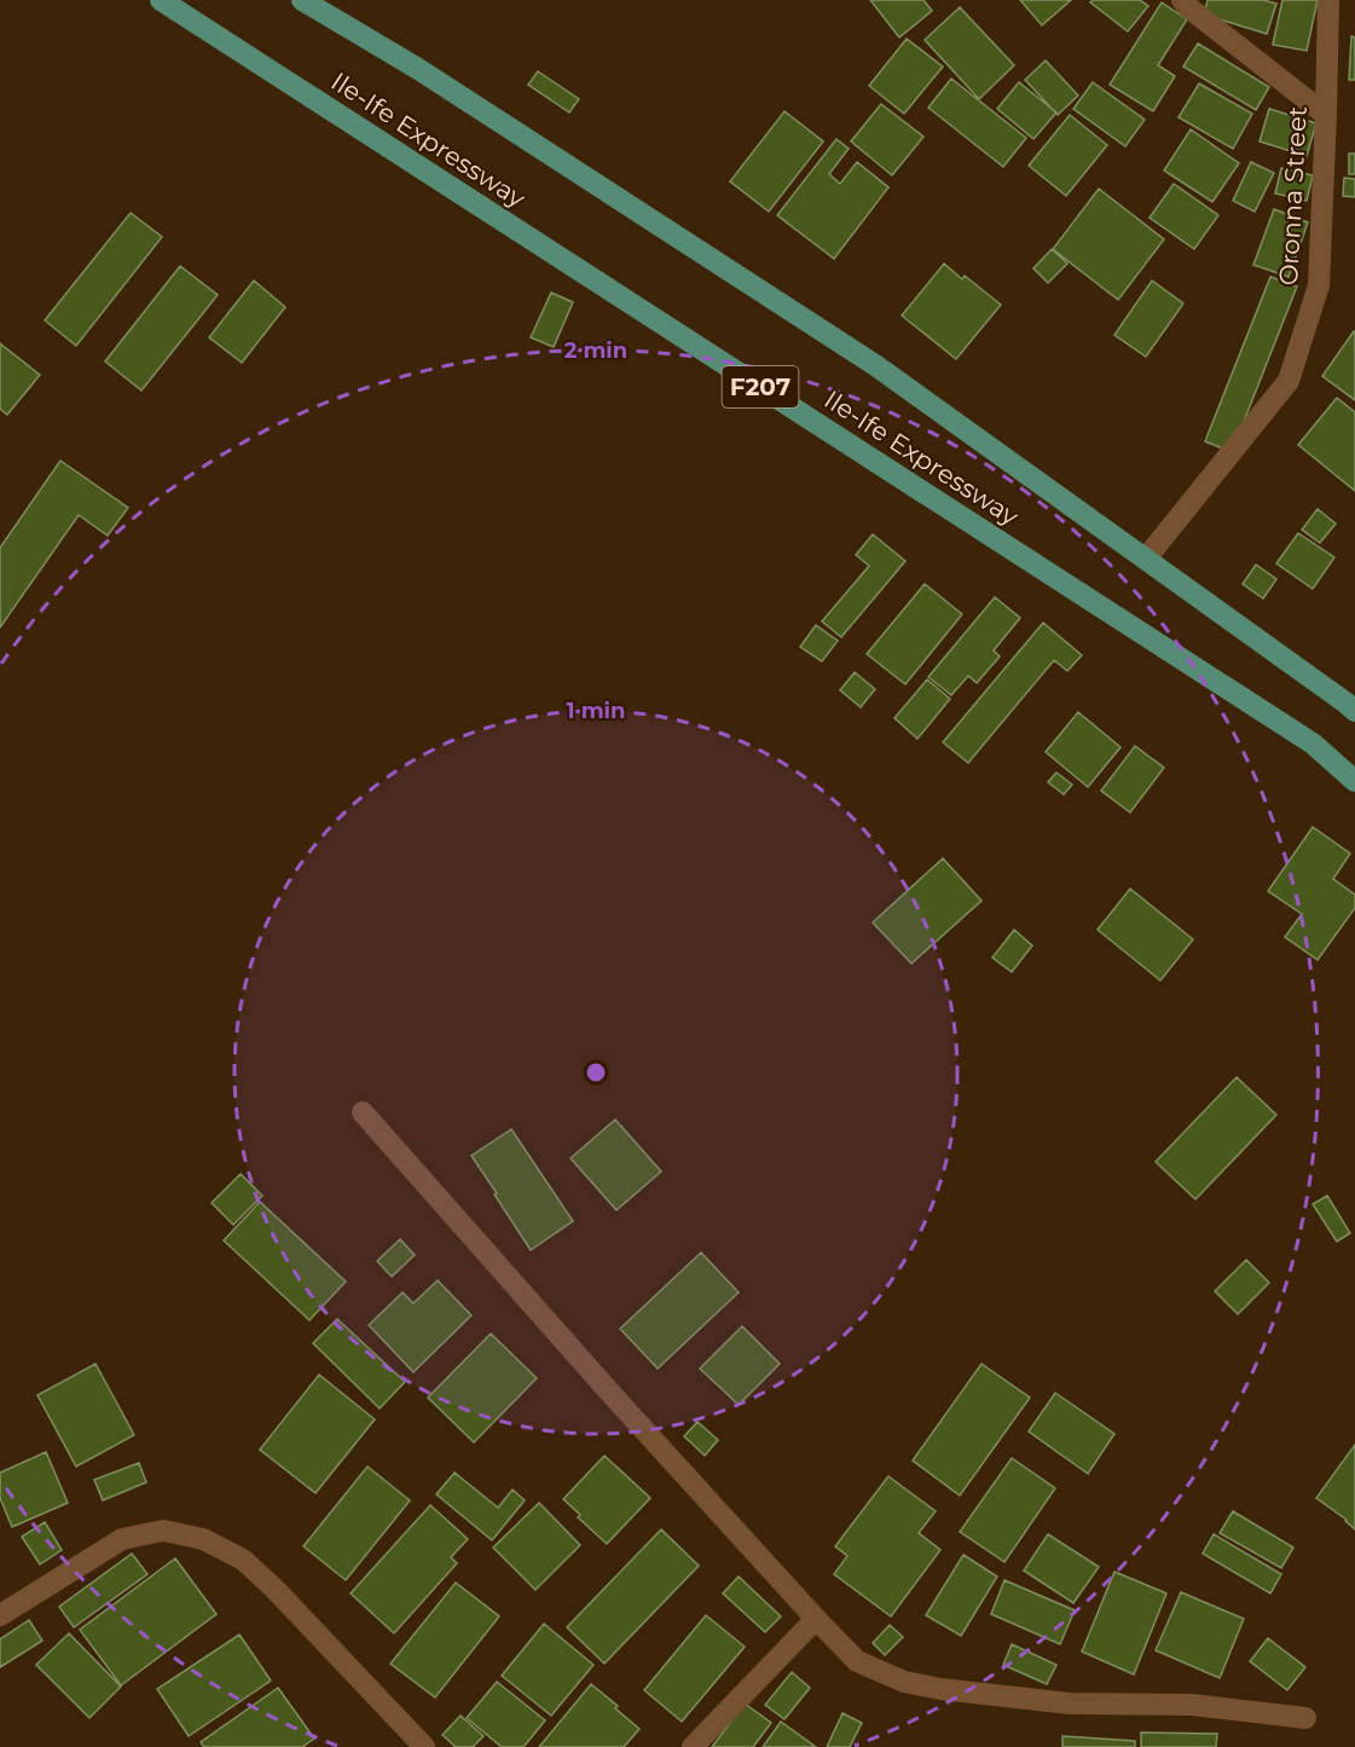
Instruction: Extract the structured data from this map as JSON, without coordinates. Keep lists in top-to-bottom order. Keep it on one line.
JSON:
{"streets":{"main road":["Ile-Ife Expressway","F207"],"street":["Oronna Street"]},"crossings":[["Ile-Ife Expressway","Oronna Street"]],"rings":["2 min","1 min"]}
